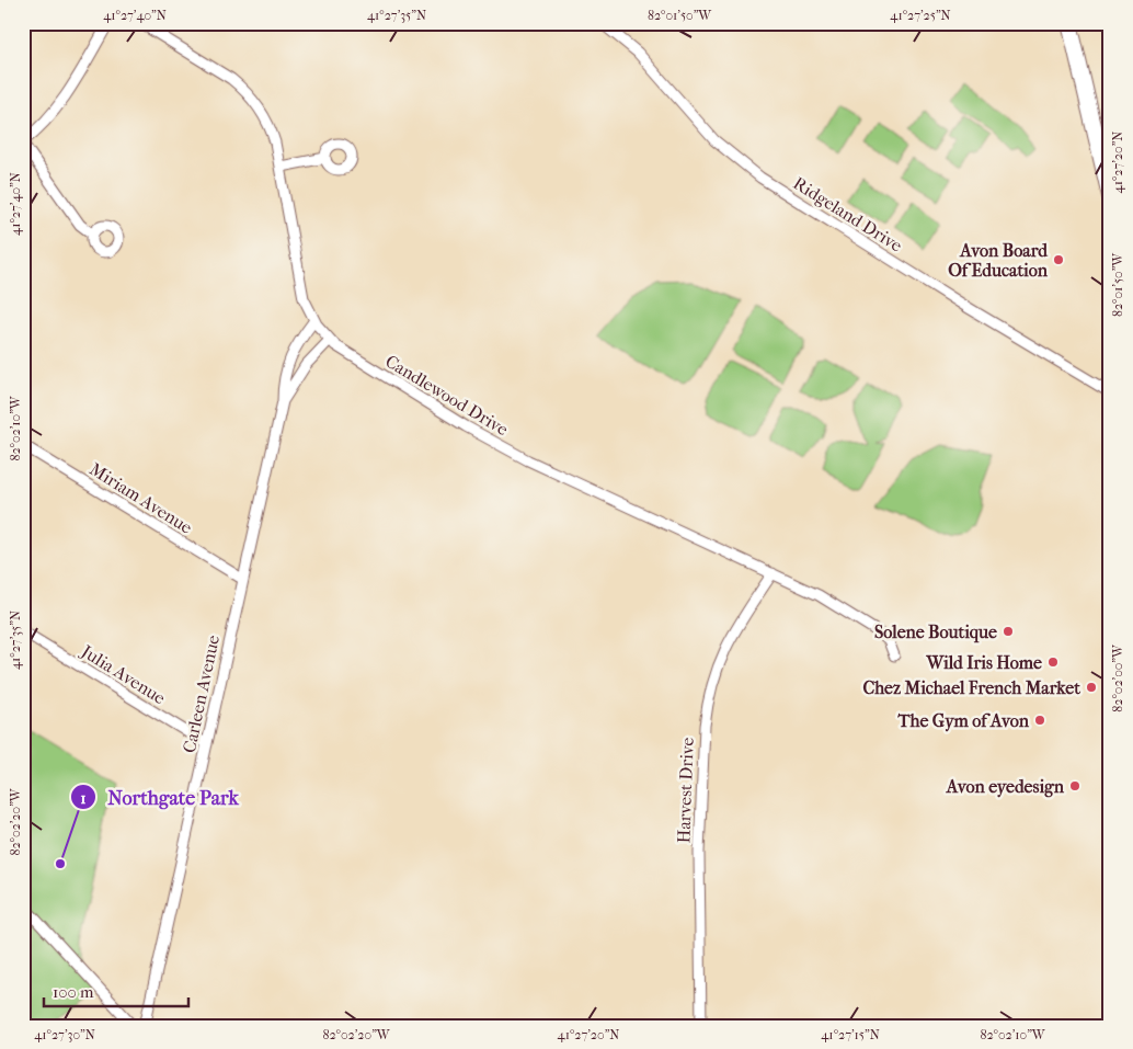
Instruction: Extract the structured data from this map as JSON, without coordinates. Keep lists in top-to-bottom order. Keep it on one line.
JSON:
{"streets":{"street":["Ridgeland Drive","Candlewood Drive","Miriam Avenue","Julia Avenue","Carleen Avenue","Harvest Drive"]},"crossings":[["Candlewood Drive","Carleen Avenue"],["Candlewood Drive","Harvest Drive"],["Miriam Avenue","Carleen Avenue"],["Julia Avenue","Carleen Avenue"]],"places":["Avon Board Of Education","Solene Boutique","Wild Iris Home","Chez Michael French Market","The Gym of Avon","Avon eyedesign","Northgate Park"],"scale_bar":"100 m","coordinates":["41°27'40\"N","41°27'35\"N","82°01'50\"W","41°27'25\"N","41°27'20\"N","82°02'10\"W","82°02'00\"W","82°02'20\"W","41°27'30\"N","41°27'15\"N"]}
